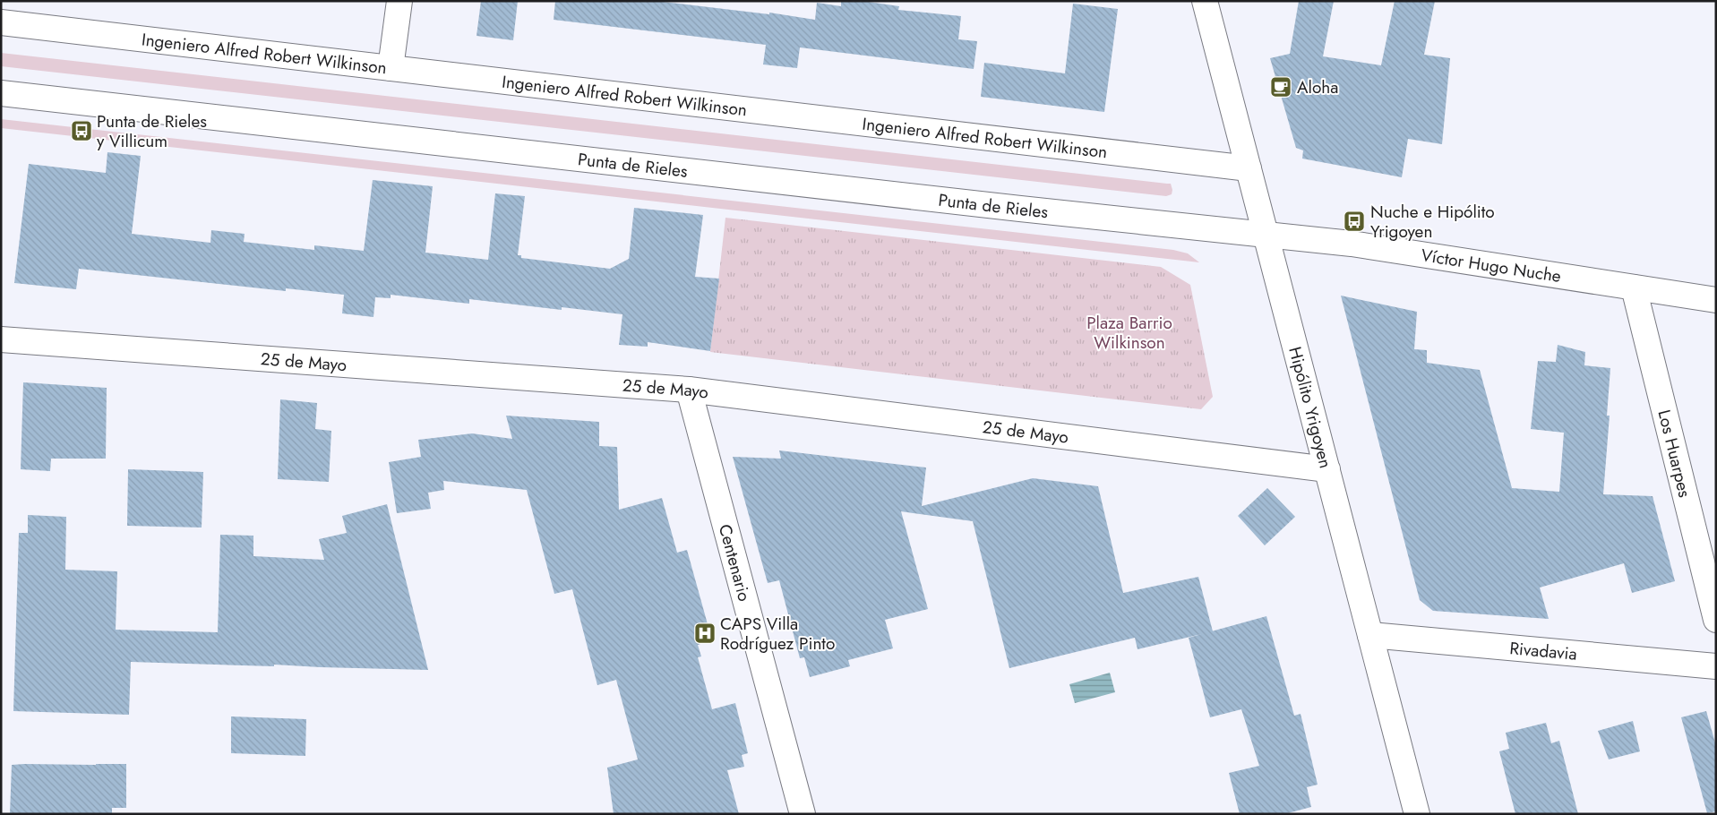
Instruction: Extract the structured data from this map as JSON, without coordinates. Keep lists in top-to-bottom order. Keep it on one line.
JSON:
{"streets":{"street":["Ingeniero Alfred Robert Wilkinson","Punta de Rieles","Víctor Hugo Nuche","25 de Mayo","Hipólito Yrigoyen","Los Huarpes","Centenario","Rivadavia"]},"crossings":[["Ingeniero Alfred Robert Wilkinson","Hipólito Yrigoyen"],["Punta de Rieles","Víctor Hugo Nuche"],["Punta de Rieles","Hipólito Yrigoyen"],["Víctor Hugo Nuche","Hipólito Yrigoyen"],["Víctor Hugo Nuche","Los Huarpes"],["25 de Mayo","Hipólito Yrigoyen"],["25 de Mayo","Centenario"],["Hipólito Yrigoyen","Rivadavia"]],"parks":["Plaza Barrio Wilkinson"],"places":{"cafe":["Aloha"],"bus stop":["Punta de Rieles y Villicum","Nuche e Hipólito Yrigoyen"],"hospital":["CAPS Villa Rodríguez Pinto"]}}
